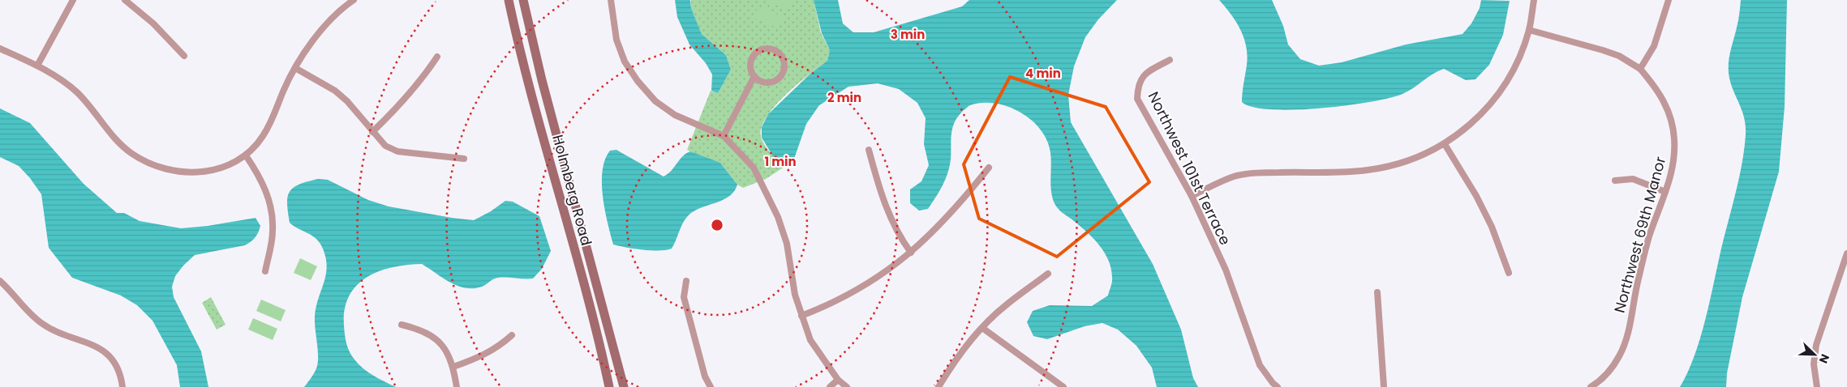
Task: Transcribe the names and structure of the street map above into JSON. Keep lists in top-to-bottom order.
{
  "streets": {
    "street": ["Northwest 101st Terrace", "Holmberg Road", "Northwest 69th Manor"]
  },
  "north": "bottom right",
  "rings": [
    "3 min",
    "4 min",
    "2 min",
    "1 min"
  ]
}
